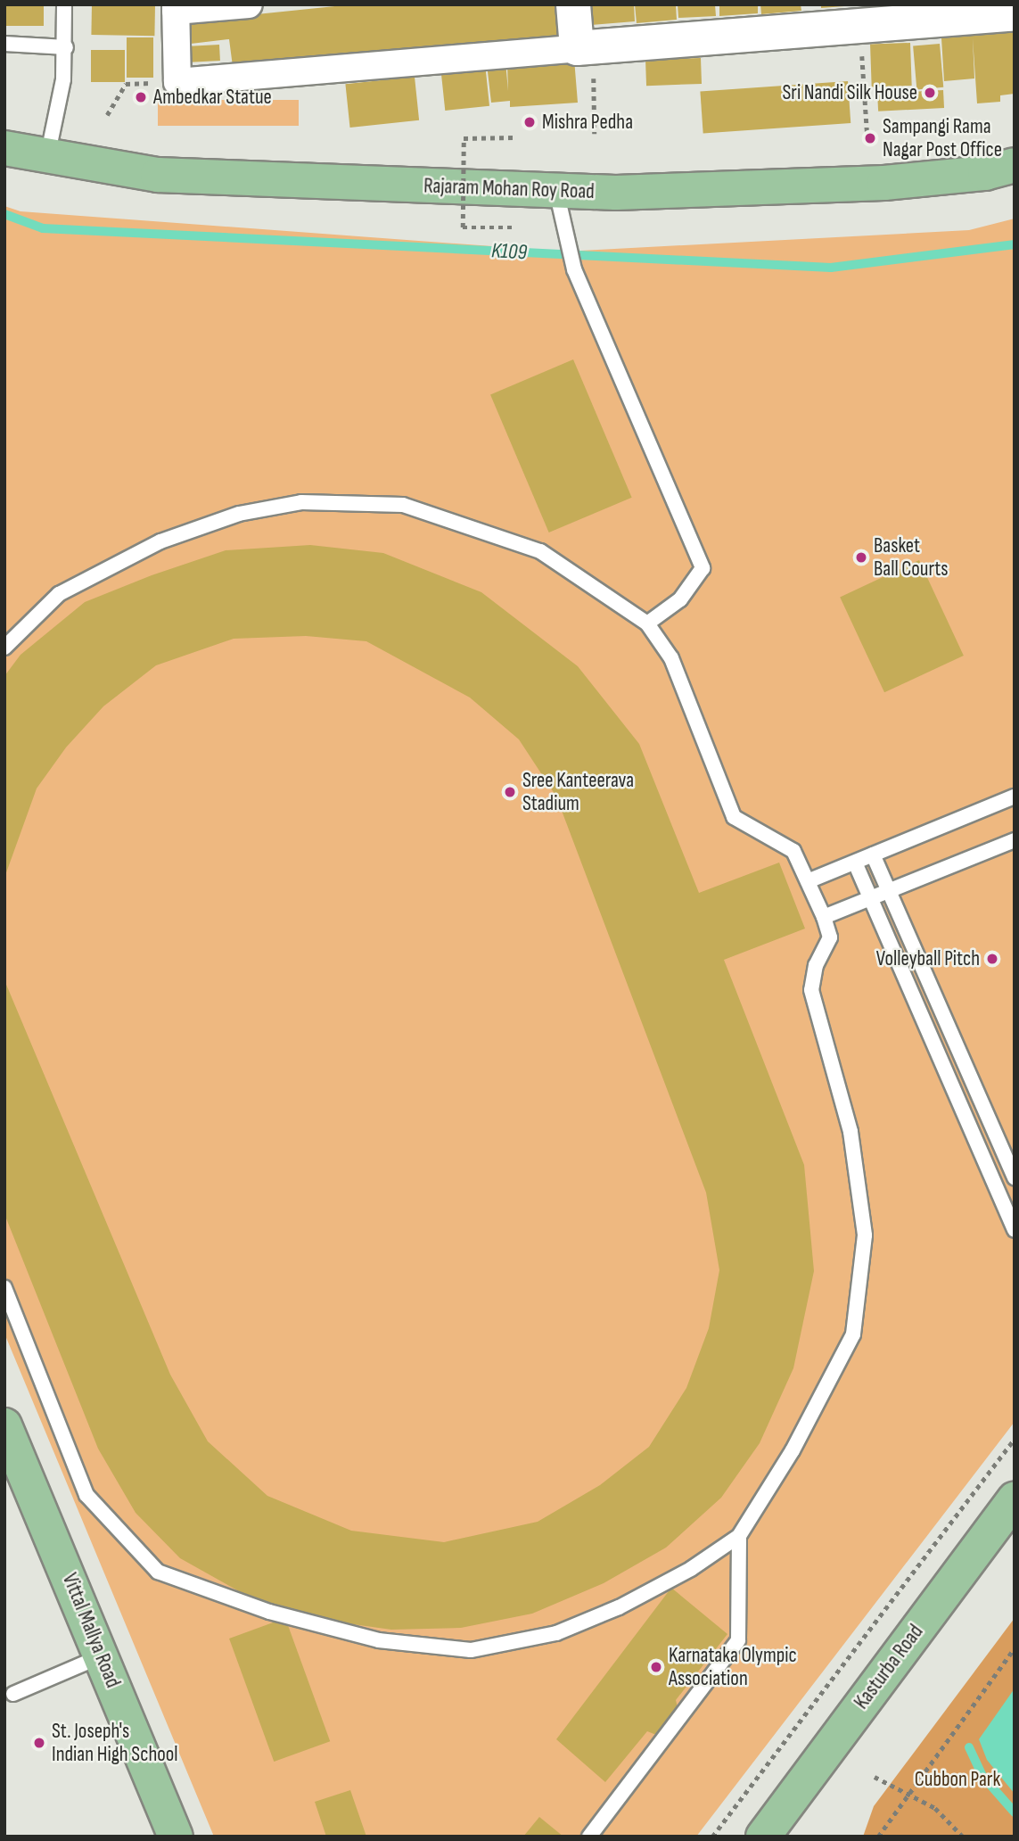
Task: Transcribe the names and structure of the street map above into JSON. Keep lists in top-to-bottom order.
{
  "streets": {
    "main road": ["Rajaram Mohan Roy Road", "Vittal Mallya Road", "Kasturba Road"]
  },
  "water": ["K109"],
  "parks": ["Cubbon Park"],
  "places": [
    "Sri Nandi Silk House",
    "Ambedkar Statue",
    "Mishra Pedha",
    "Sampangi Rama Nagar Post Office",
    "Basket Ball Courts",
    "Sree Kanteerava Stadium",
    "Volleyball Pitch",
    "Karnataka Olympic Association",
    "St. Joseph's Indian High School"
  ]
}
